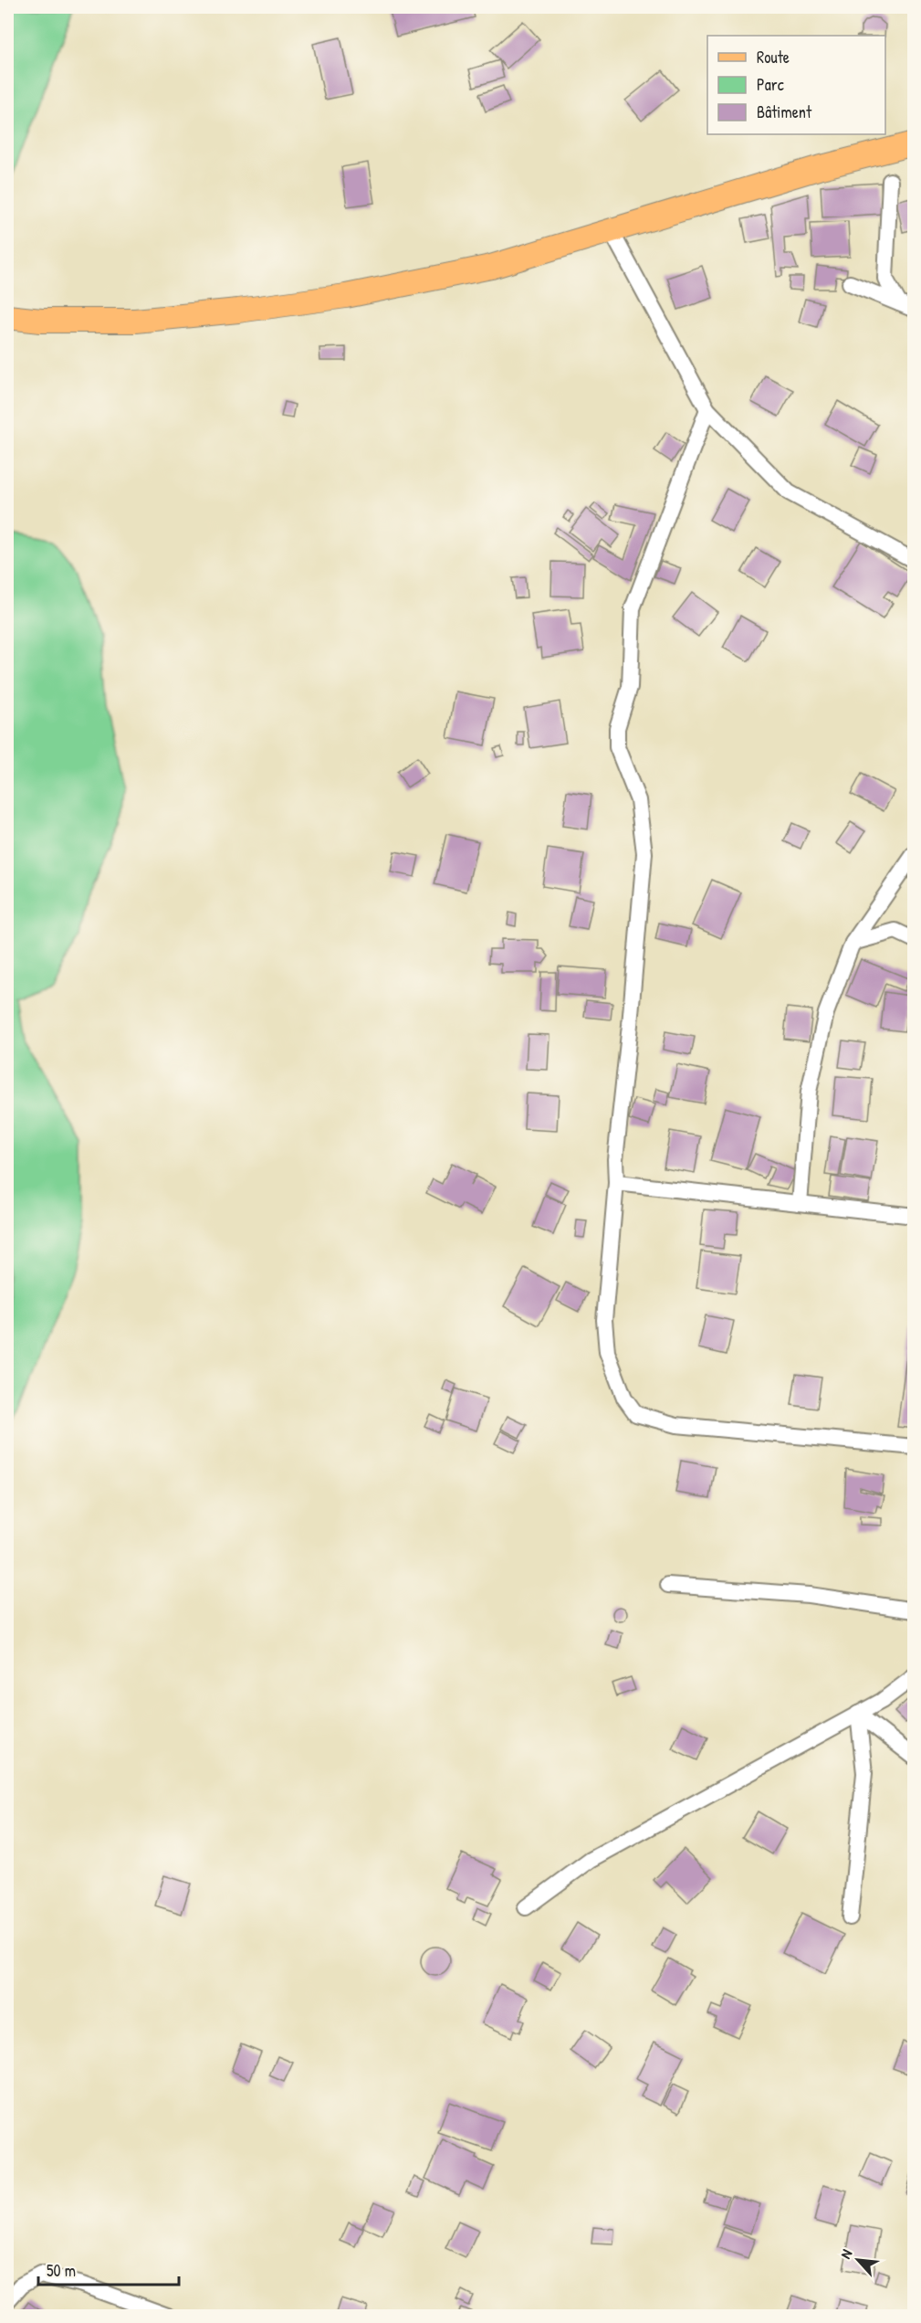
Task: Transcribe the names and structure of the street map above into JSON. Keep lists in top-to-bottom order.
{
  "legend": ["Route", "Parc", "Bâtiment"],
  "scale_bar": "50 m",
  "north": "top left"
}
